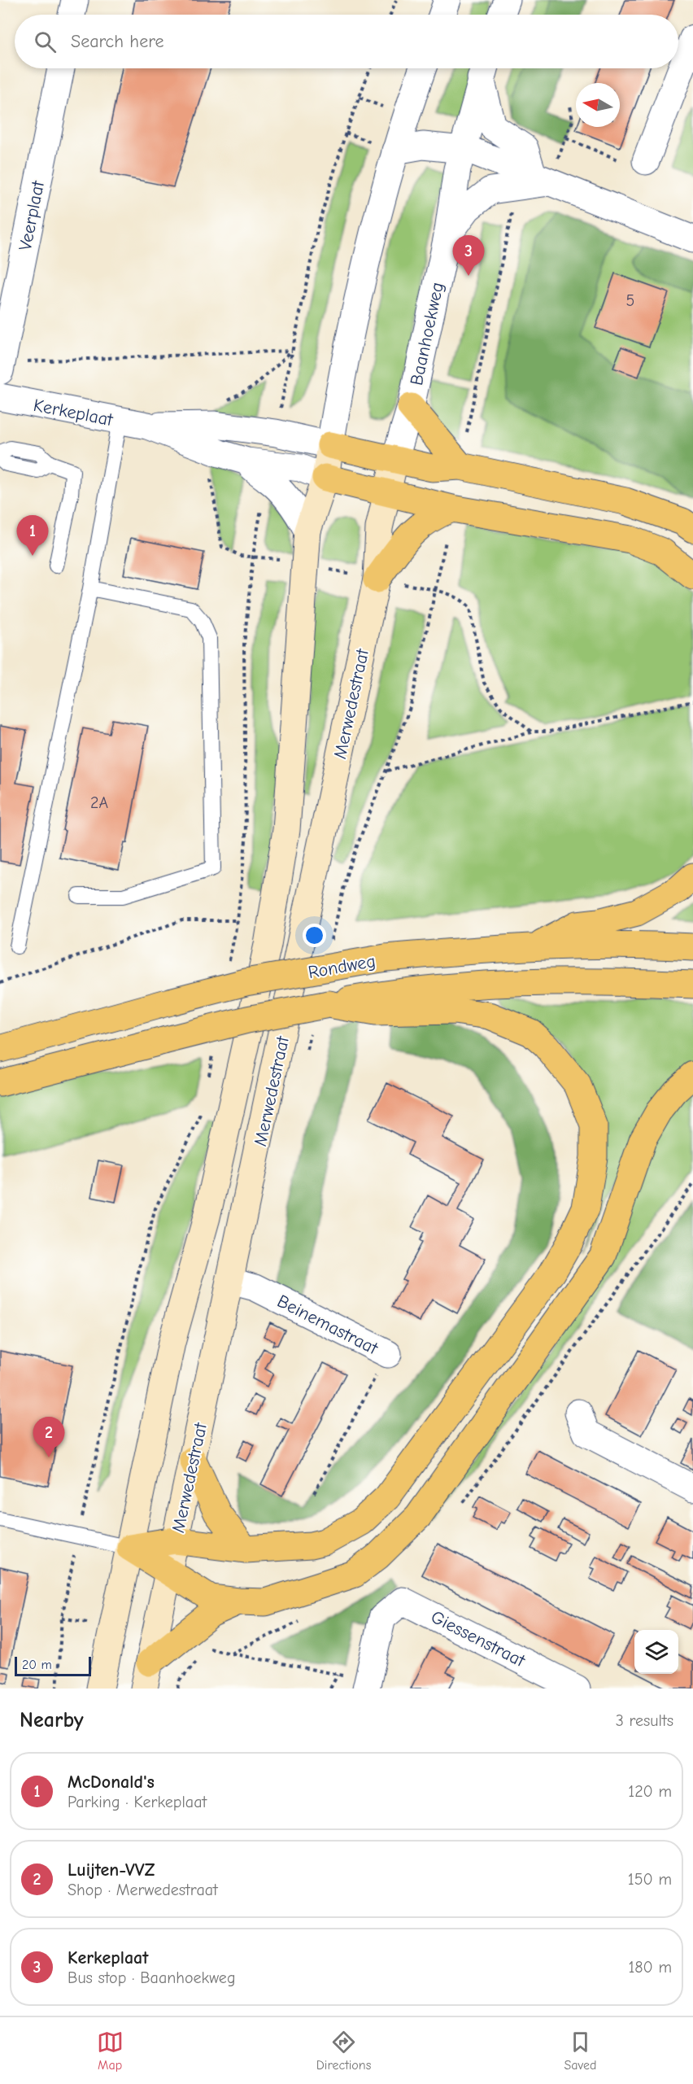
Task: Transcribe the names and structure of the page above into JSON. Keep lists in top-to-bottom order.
{
  "streets": {
    "main road": ["Baanhoekweg", "Merwedestraat", "Rondweg"],
    "street": [
      "Veerplaat",
      "Kerkeplaat",
      "Beinemastraat",
      "Giessenstraat"
    ]
  },
  "crossings": [
    ["Baanhoekweg", "Merwedestraat"],
    ["Kerkeplaat", "Merwedestraat"],
    ["Merwedestraat", "Beinemastraat"]
  ],
  "house_numbers": ["5", "2A"],
  "scale_bar": "20 m",
  "north": "left",
  "page": {
    "search": "Search here",
    "pins": ["3", "1", "2"],
    "scale": "20 m",
    "heading": ["Nearby", "3 results"],
    "list": [
      {
        "mark": "1",
        "name": "McDonald's",
        "note": "Parking · Kerkeplaat",
        "value": "120 m"
      },
      {
        "mark": "2",
        "name": "Luijten-VVZ",
        "note": "Shop · Merwedestraat",
        "value": "150 m"
      },
      {
        "mark": "3",
        "name": "Kerkeplaat",
        "note": "Bus stop · Baanhoekweg",
        "value": "180 m"
      }
    ],
    "nav": ["Map", "Directions", "Saved"]
  }
}
